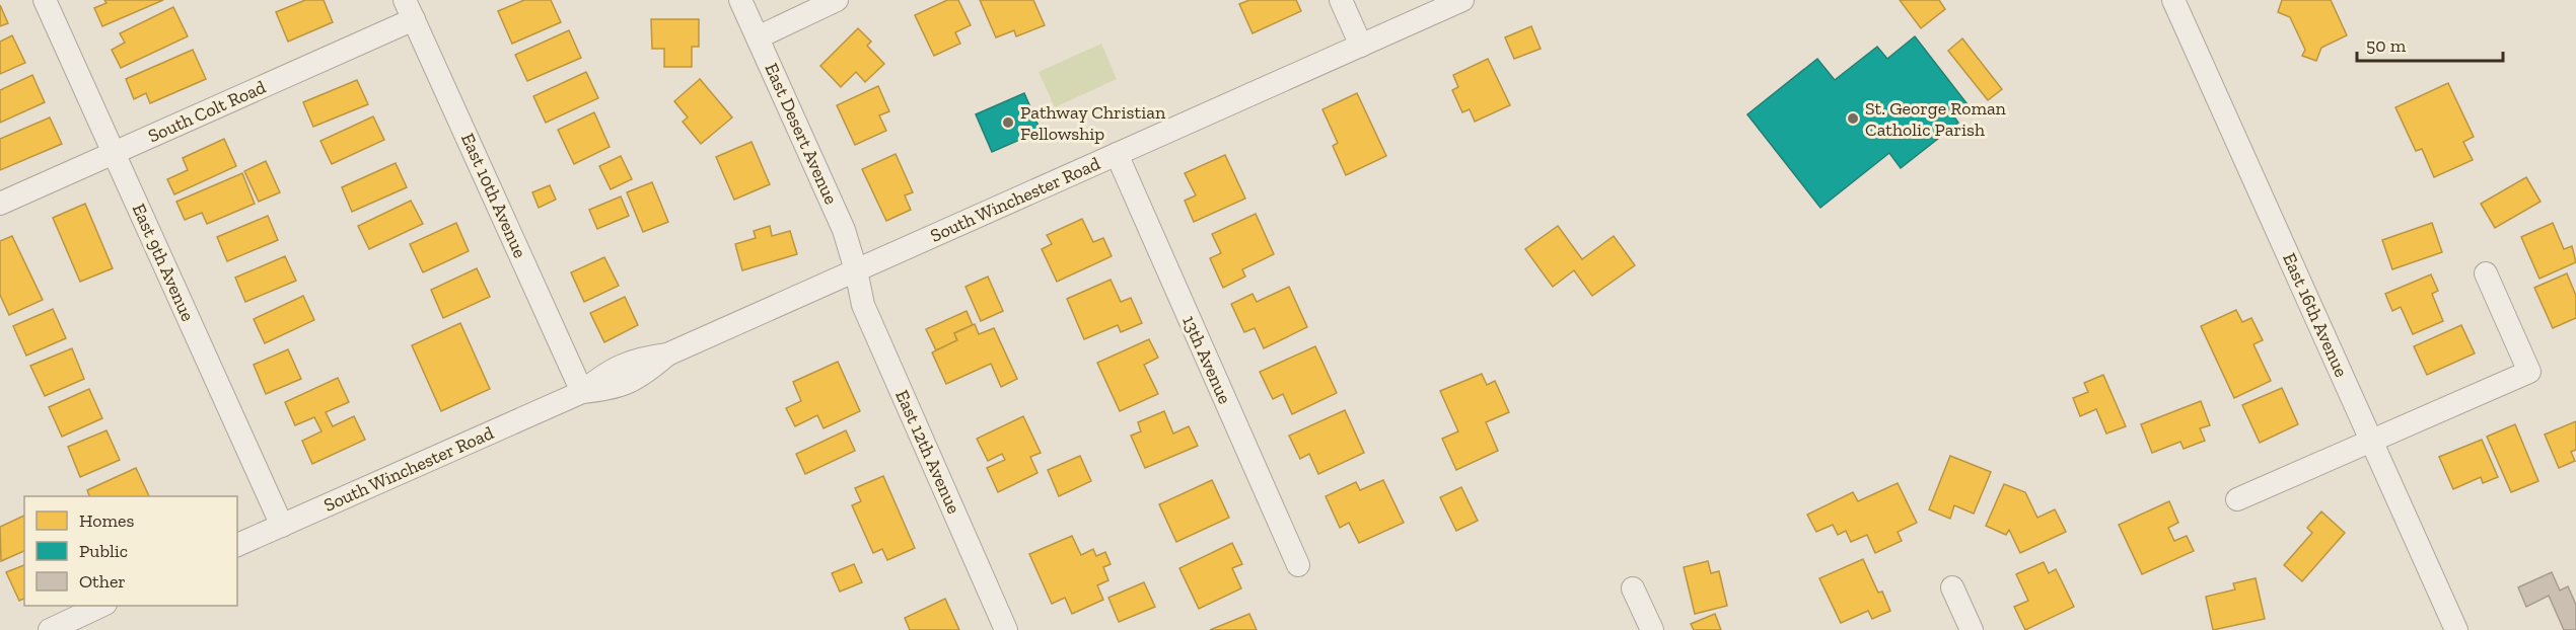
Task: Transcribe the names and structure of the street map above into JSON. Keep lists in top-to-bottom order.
{
  "streets": {
    "street": [
      "South Colt Road",
      "East Desert Avenue",
      "East 10th Avenue",
      "South Winchester Road",
      "East 9th Avenue",
      "East 16th Avenue",
      "13th Avenue",
      "East 12th Avenue"
    ]
  },
  "crossings": [
    ["South Colt Road", "East 10th Avenue"],
    ["South Colt Road", "East 9th Avenue"],
    ["East Desert Avenue", "South Winchester Road"],
    ["East Desert Avenue", "East 12th Avenue"],
    ["East 10th Avenue", "South Winchester Road"],
    ["South Winchester Road", "East 9th Avenue"],
    ["South Winchester Road", "13th Avenue"],
    ["South Winchester Road", "East 12th Avenue"]
  ],
  "places": ["St. George Roman Catholic Parish", "Pathway Christian Fellowship"],
  "legend": ["Homes", "Public", "Other"],
  "scale_bar": "50 m"
}
